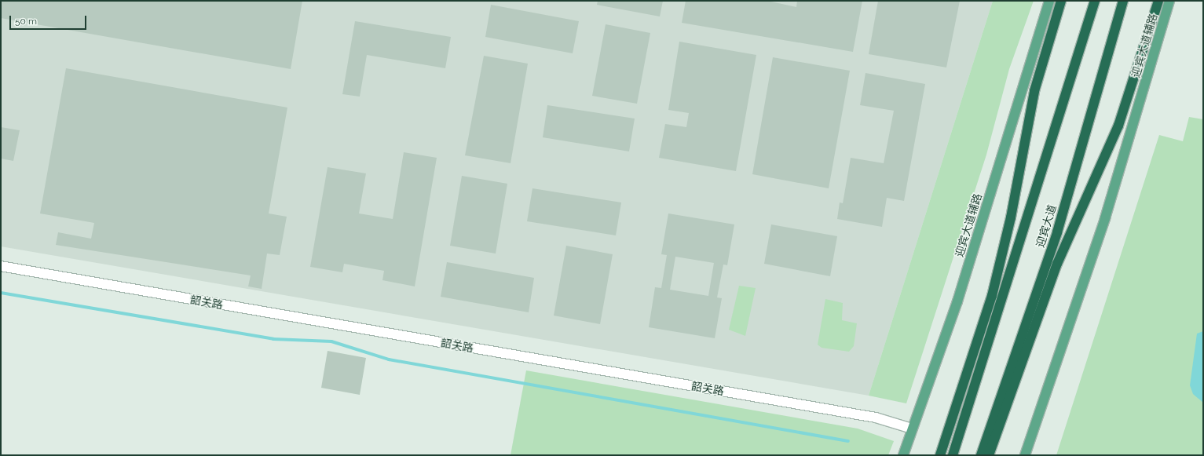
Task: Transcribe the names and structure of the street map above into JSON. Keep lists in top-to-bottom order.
{
  "streets": {
    "highway": ["迎宾大道"],
    "main road": ["迎宾大道辅路"],
    "street": ["韶关路"]
  },
  "crossings": [
    ["迎宾大道辅路", "韶关路"]
  ],
  "scale_bar": "50 m"
}
